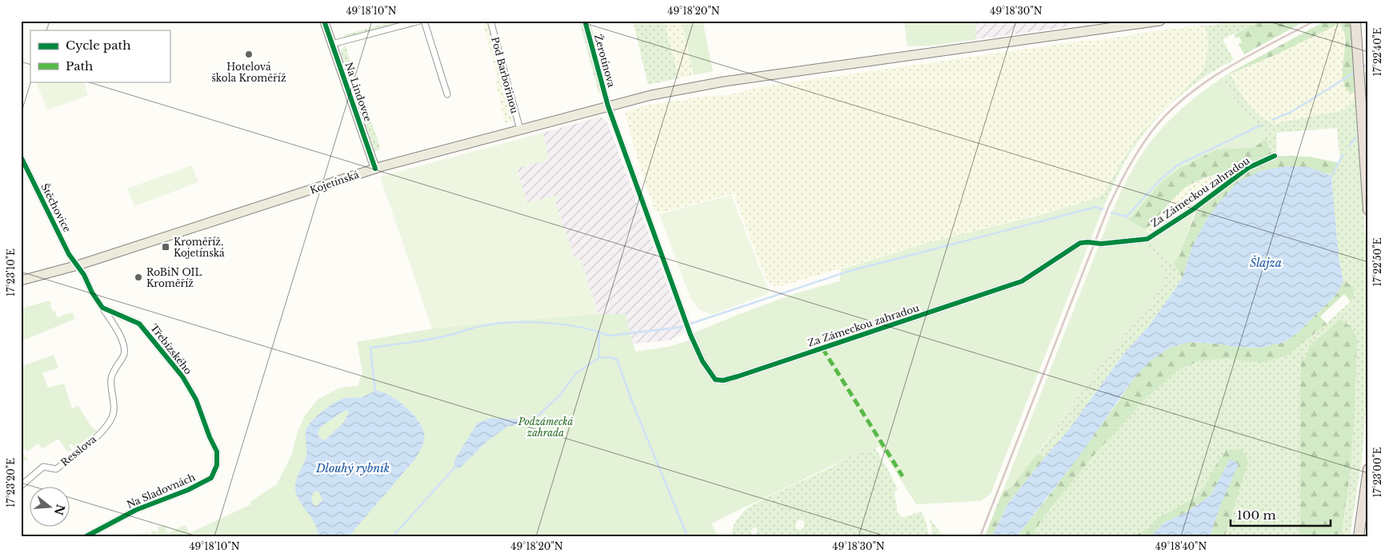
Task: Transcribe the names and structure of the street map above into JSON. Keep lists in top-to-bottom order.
{
  "streets": {
    "main road": ["Na Lindovce", "Kojetínská"],
    "street": [
      "Žerotínova",
      "Pod Barbořinou",
      "Za Zámeckou zahradou",
      "Štěchovice",
      "Třebízského",
      "Resslova",
      "Na Sladovnách"
    ]
  },
  "crossings": [
    ["Žerotínova", "Kojetínská"],
    ["Žerotínova", "Za Zámeckou zahradou"],
    ["Pod Barbořinou", "Kojetínská"],
    ["Na Lindovce", "Kojetínská"],
    ["Kojetínská", "Za Zámeckou zahradou"],
    ["Kojetínská", "Štěchovice"],
    ["Třebízského", "Resslova"],
    ["Třebízského", "Na Sladovnách"]
  ],
  "water": ["Šlajza", "Dlouhý rybník"],
  "parks": ["Podzámecká zahrada"],
  "places": {
    "other": ["Hotelová škola Kroměříž", "RoBiN OIL Kroměříž"],
    "transit": ["Kroměříž, Kojetínská"]
  },
  "legend": ["Cycle path", "Path"],
  "scale_bar": "100 m",
  "north": "right",
  "coordinates": [
    "49°18'10\"N",
    "49°18'20\"N",
    "49°18'30\"N",
    "17°22'40\"E",
    "17°22'50\"E",
    "17°23'10\"E",
    "17°23'00\"E",
    "17°23'20\"E",
    "49°18'40\"N"
  ]
}
